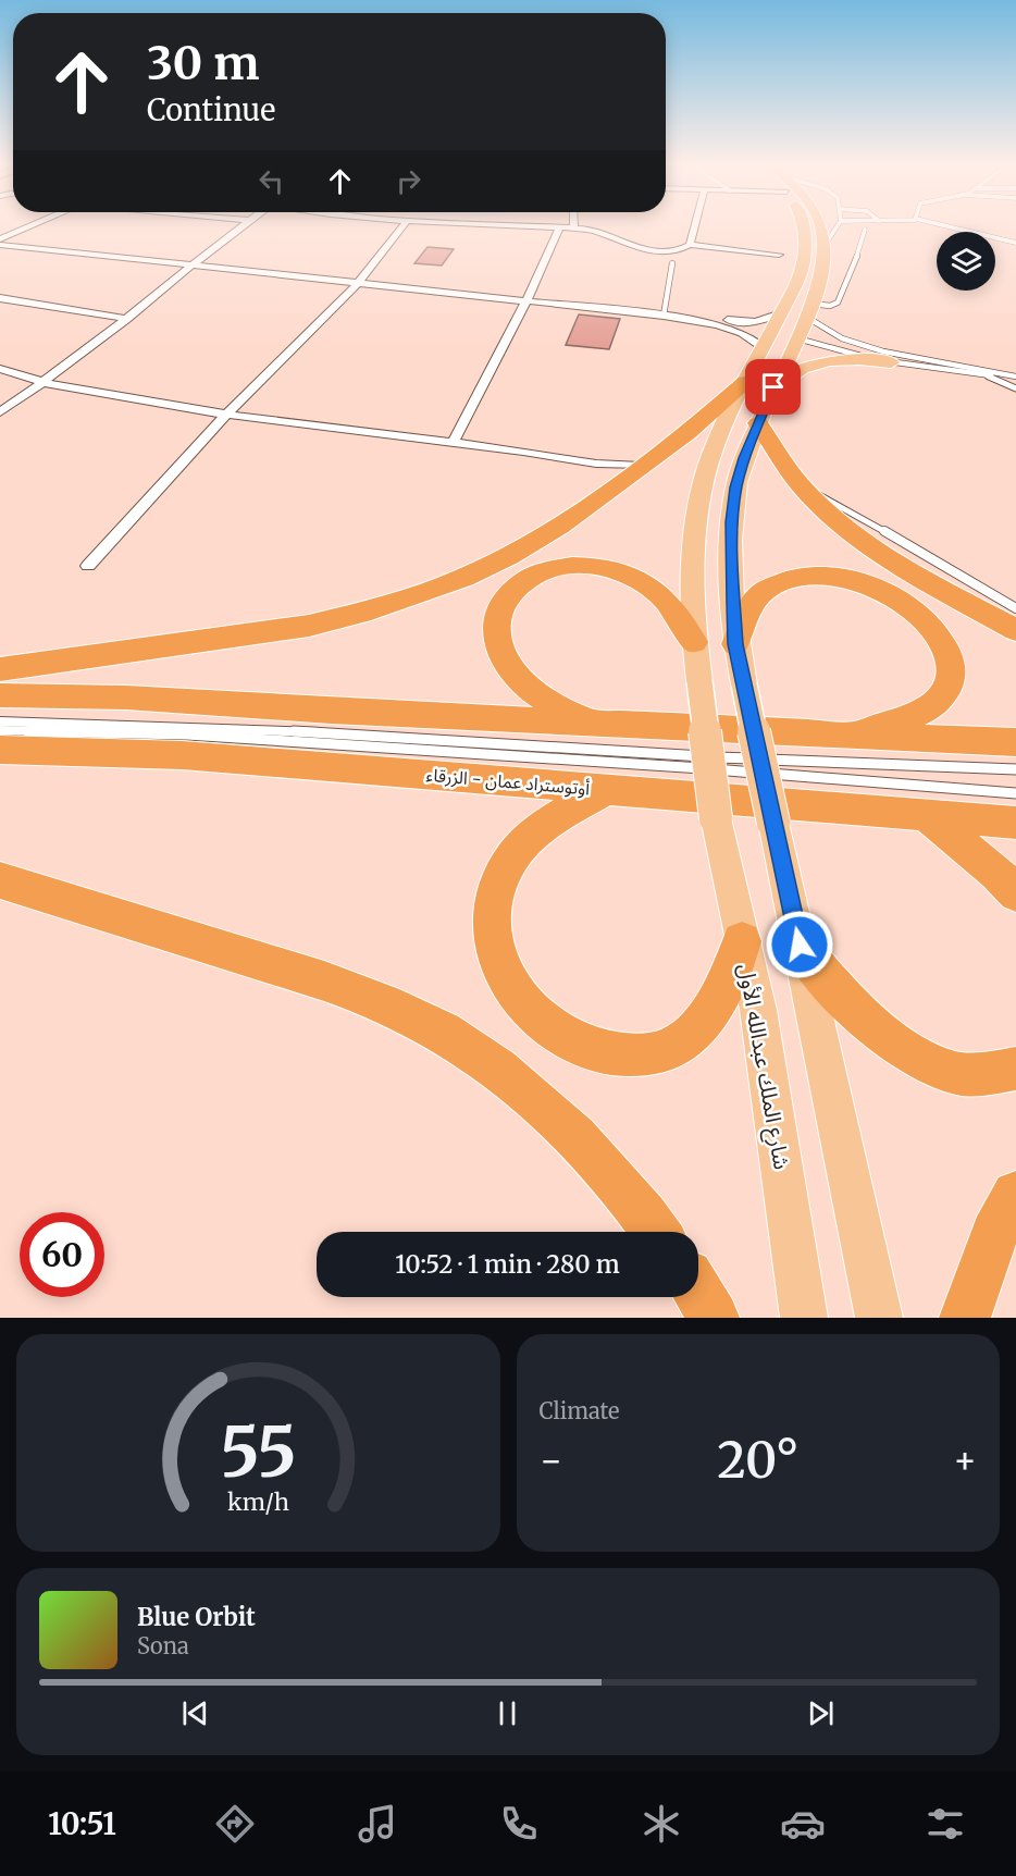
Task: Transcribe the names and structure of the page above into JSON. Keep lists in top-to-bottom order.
{
  "streets": {
    "highway": ["أوتوستراد عمان - الزرقاء"],
    "main road": ["شارع الملك عبدالله الأول"]
  },
  "page": {
    "turn": ["30 m", "Continue"],
    "limit": "60",
    "trip": "10:52 · 1 min · 280 m",
    "tile": "Climate",
    "heat": ["−", "20°", "+"],
    "song": ["Blue Orbit", "Sona"],
    "tabs": "10:51",
    "gauge": ["55", "km/h"]
  }
}
